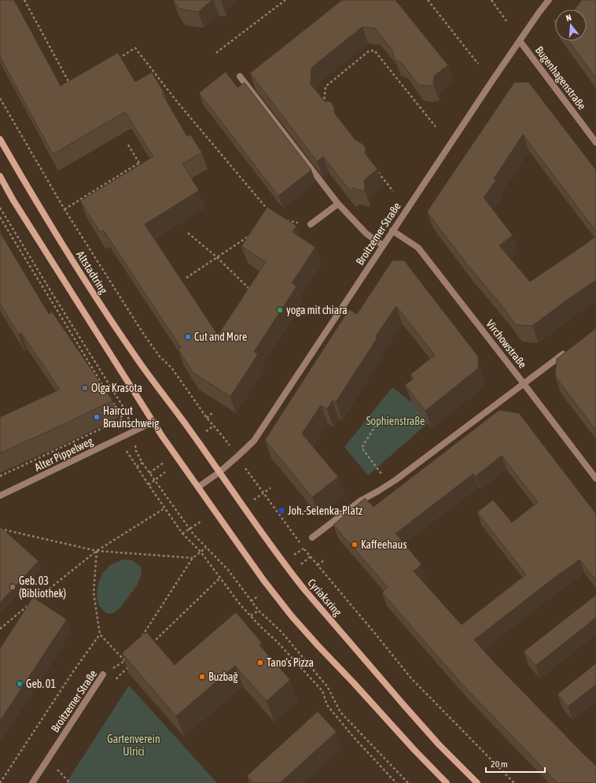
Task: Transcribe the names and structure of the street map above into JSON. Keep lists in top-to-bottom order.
{
  "streets": {
    "main road": ["Altstadtring", "Cyriaksring"],
    "street": [
      "Bugenhagenstraße",
      "Broitzemer Straße",
      "Virchowstraße",
      "Alter Pippelweg"
    ]
  },
  "crossings": [
    ["Bugenhagenstraße", "Broitzemer Straße"],
    ["Broitzemer Straße", "Virchowstraße"],
    ["Broitzemer Straße", "Cyriaksring"],
    ["Altstadtring", "Cyriaksring"]
  ],
  "parks": ["Sophienstraße", "Gartenverein Ulrici"],
  "places": {
    "other": [
      "yoga mit chiara",
      "Cut and More",
      "Olga Krasota",
      "Haircut Braunschweig",
      "Kaffeehaus",
      "Geb. 03 (Bibliothek)",
      "Tano's Pizza",
      "Buzbağ",
      "Geb. 01"
    ],
    "transit": ["Joh.-Selenka-Platz"]
  },
  "scale_bar": "20 m",
  "north": "top"
}
